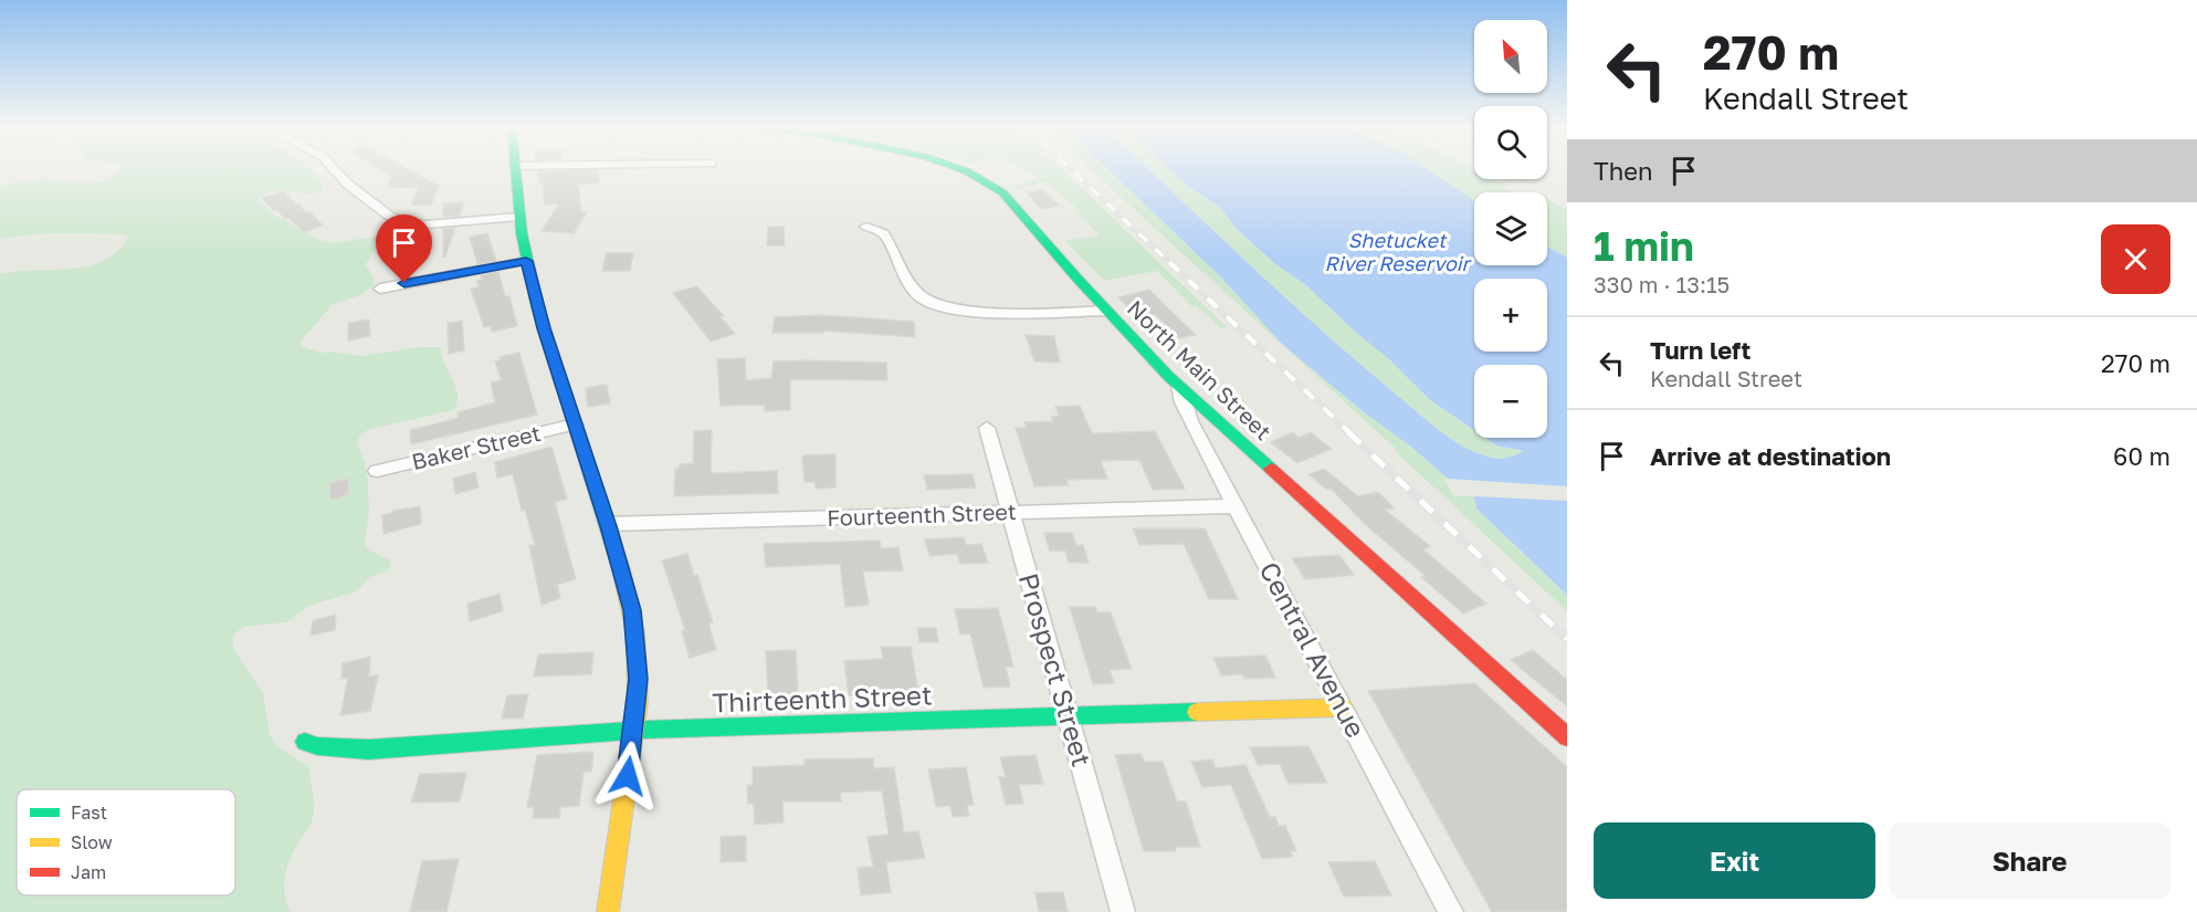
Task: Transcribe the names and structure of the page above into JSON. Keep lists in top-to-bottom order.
{
  "streets": {
    "street": [
      "North Main Street",
      "Baker Street",
      "Fourteenth Street",
      "Central Avenue",
      "Prospect Street",
      "Thirteenth Street"
    ]
  },
  "crossings": [
    ["North Main Street", "Central Avenue"],
    ["Fourteenth Street", "Central Avenue"],
    ["Fourteenth Street", "Prospect Street"],
    ["Central Avenue", "Thirteenth Street"],
    ["Prospect Street", "Thirteenth Street"]
  ],
  "water": ["Shetucket River Reservoir"],
  "legend": ["Fast", "Slow", "Jam"],
  "north": "top left",
  "page": {
    "turn": ["270 m", "Kendall Street"],
    "map_buttons": ["+", "−"],
    "then": "Then",
    "heading": ["1 min", "330 m · 13:15"],
    "list": [
      {
        "name": "Turn left",
        "note": "Kendall Street",
        "value": "270 m"
      },
      {
        "name": "Arrive at destination",
        "value": "60 m"
      }
    ],
    "buttons": ["Exit", "Share"]
  }
}
